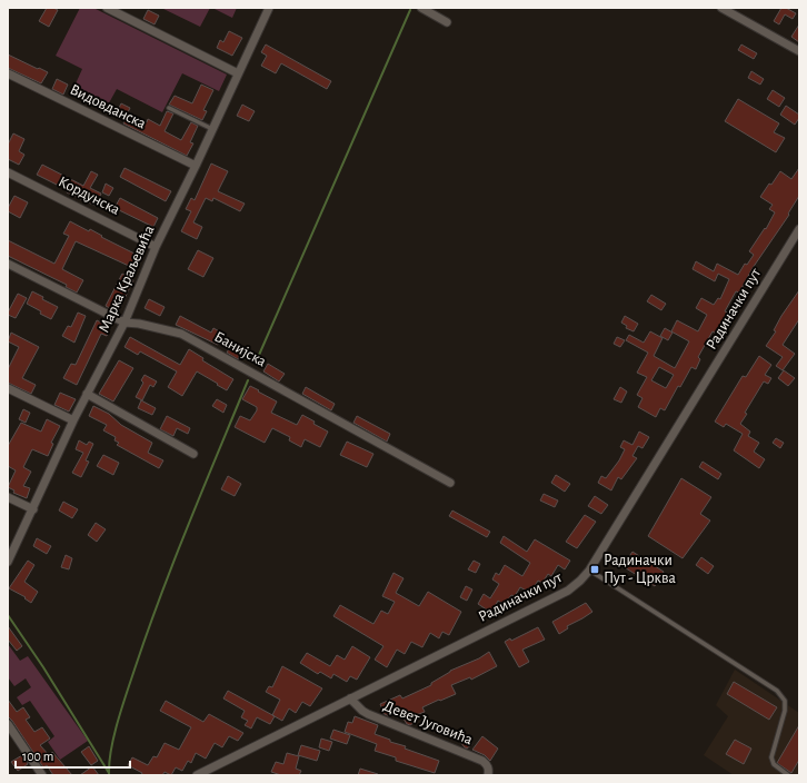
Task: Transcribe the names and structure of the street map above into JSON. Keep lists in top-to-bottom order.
{
  "streets": {
    "street": [
      "Видовданска",
      "Кордунска",
      "Марка Краљевића",
      "Радиначки пут",
      "Банијска",
      "Девет Југовића"
    ]
  },
  "crossings": [
    ["Видовданска", "Марка Краљевића"],
    ["Кордунска", "Марка Краљевића"],
    ["Марка Краљевића", "Банијска"],
    ["Радиначки пут", "Девет Југовића"]
  ],
  "places": {
    "transit": ["Радиначки Пут - Црква"]
  },
  "scale_bar": "100 m"
}
